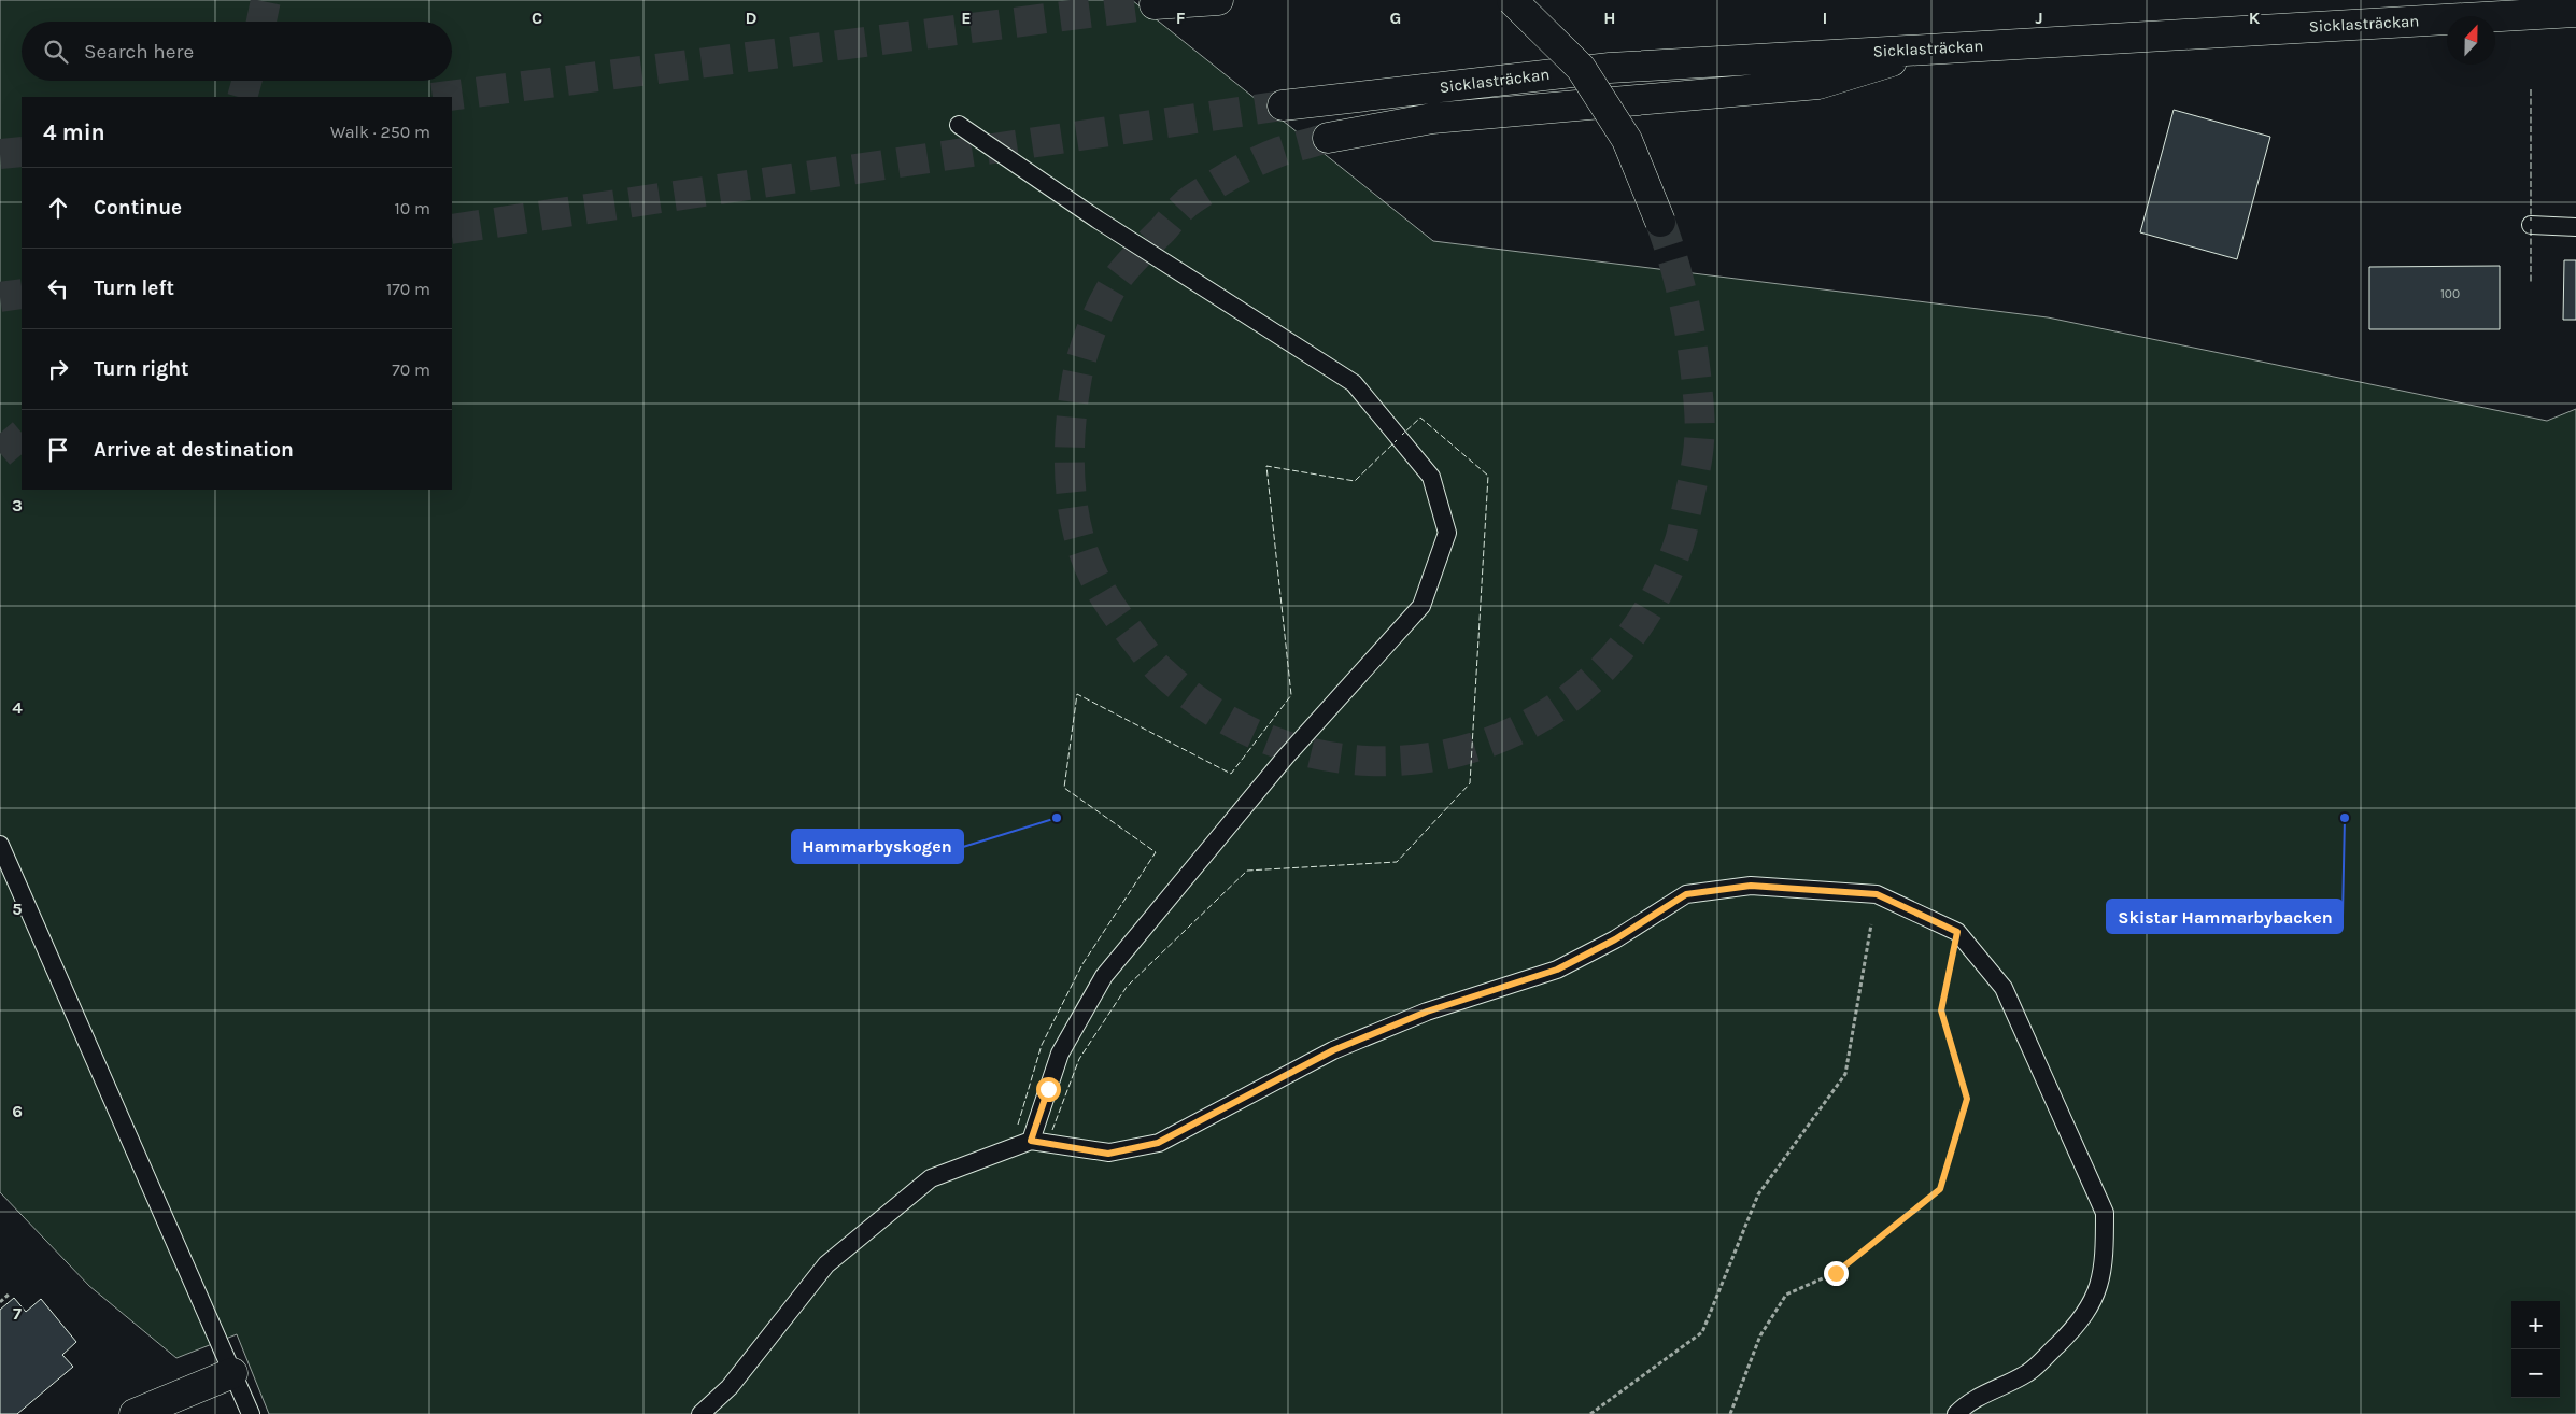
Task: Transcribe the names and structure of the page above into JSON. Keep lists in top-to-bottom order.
{
  "streets": {
    "main road": ["Sicklasträckan"]
  },
  "places": ["Hammarbyskogen", "Skistar Hammarbybacken"],
  "house_numbers": ["100"],
  "north": "top",
  "page": {
    "search": "Search here",
    "heading": ["4 min", "Walk · 250 m"],
    "list": [
      ["Continue", "10 m"],
      ["Turn left", "170 m"],
      ["Turn right", "70 m"],
      "Arrive at destination"
    ],
    "map_buttons": ["+", "−"]
  },
  "grid": {
    "columns": [
      "C",
      "D",
      "E",
      "F",
      "G",
      "H",
      "I",
      "J",
      "K"
    ],
    "rows": [
      "3",
      "4",
      "5",
      "6",
      "7"
    ]
  }
}
